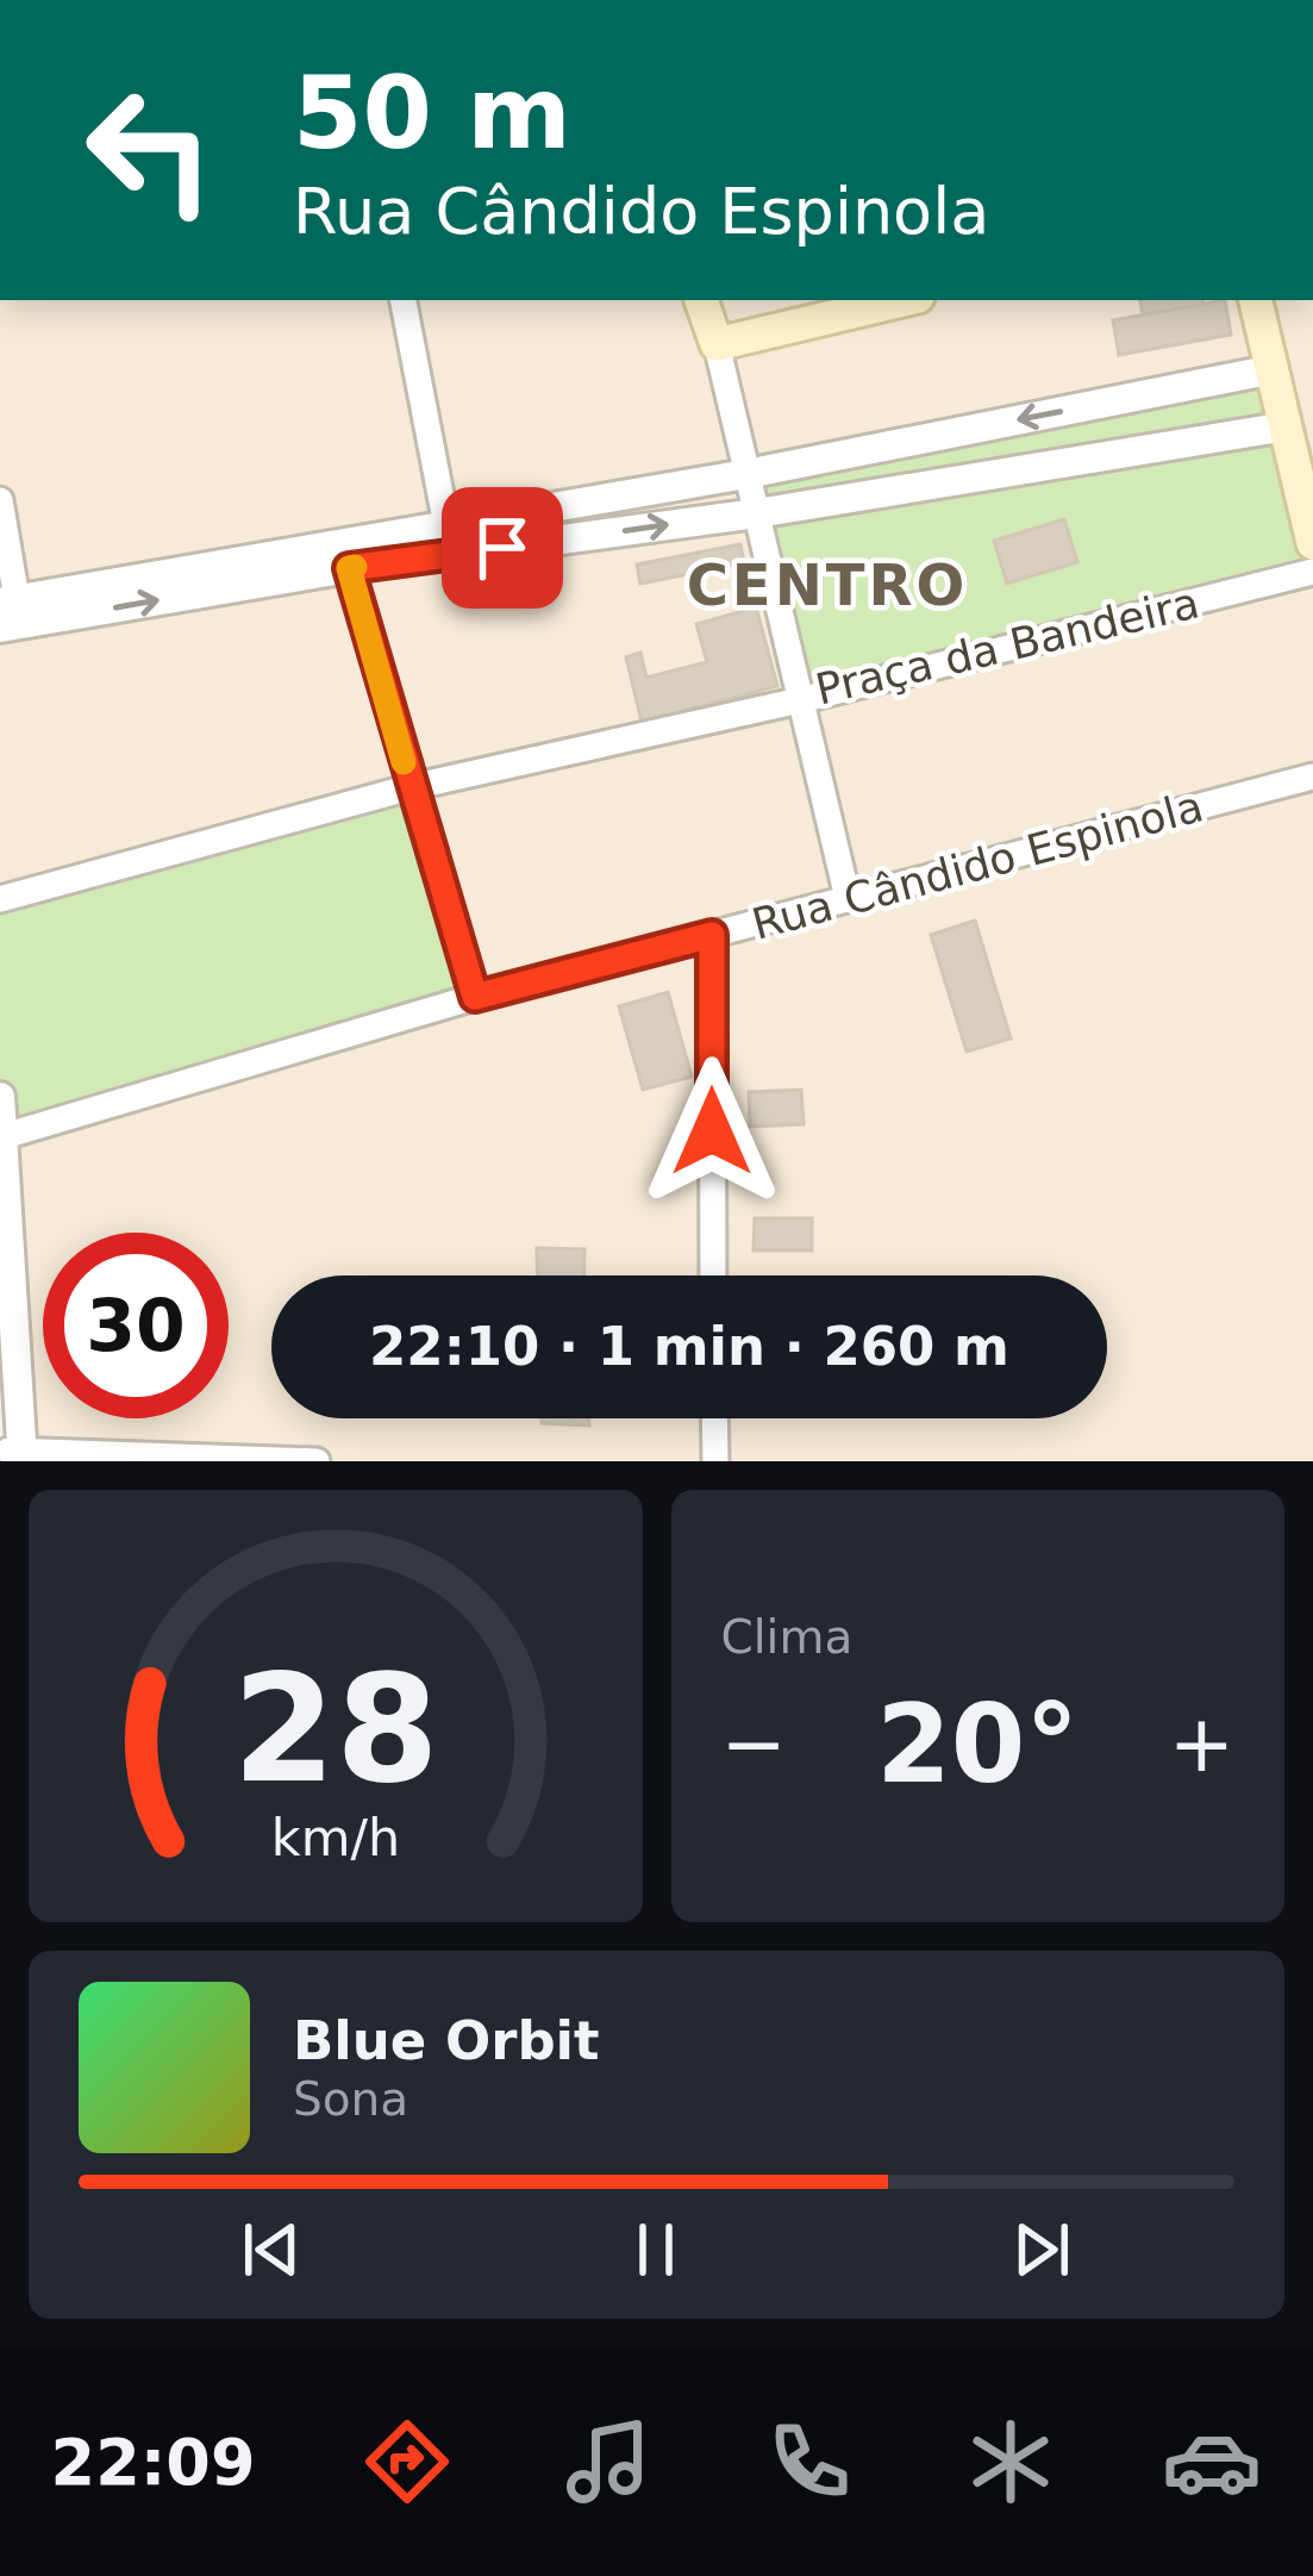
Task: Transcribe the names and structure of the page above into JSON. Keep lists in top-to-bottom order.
{
  "streets": {
    "street": ["Praça da Bandeira", "Rua Cândido Espinola"]
  },
  "districts": ["CENTRO"],
  "page": {
    "turn": ["50 m", "Rua Cândido Espinola"],
    "limit": "30",
    "trip": "22:10 · 1 min · 260 m",
    "tile": "Clima",
    "heat": ["−", "20°", "+"],
    "song": ["Blue Orbit", "Sona"],
    "tabs": "22:09",
    "gauge": ["28", "km/h"]
  }
}
